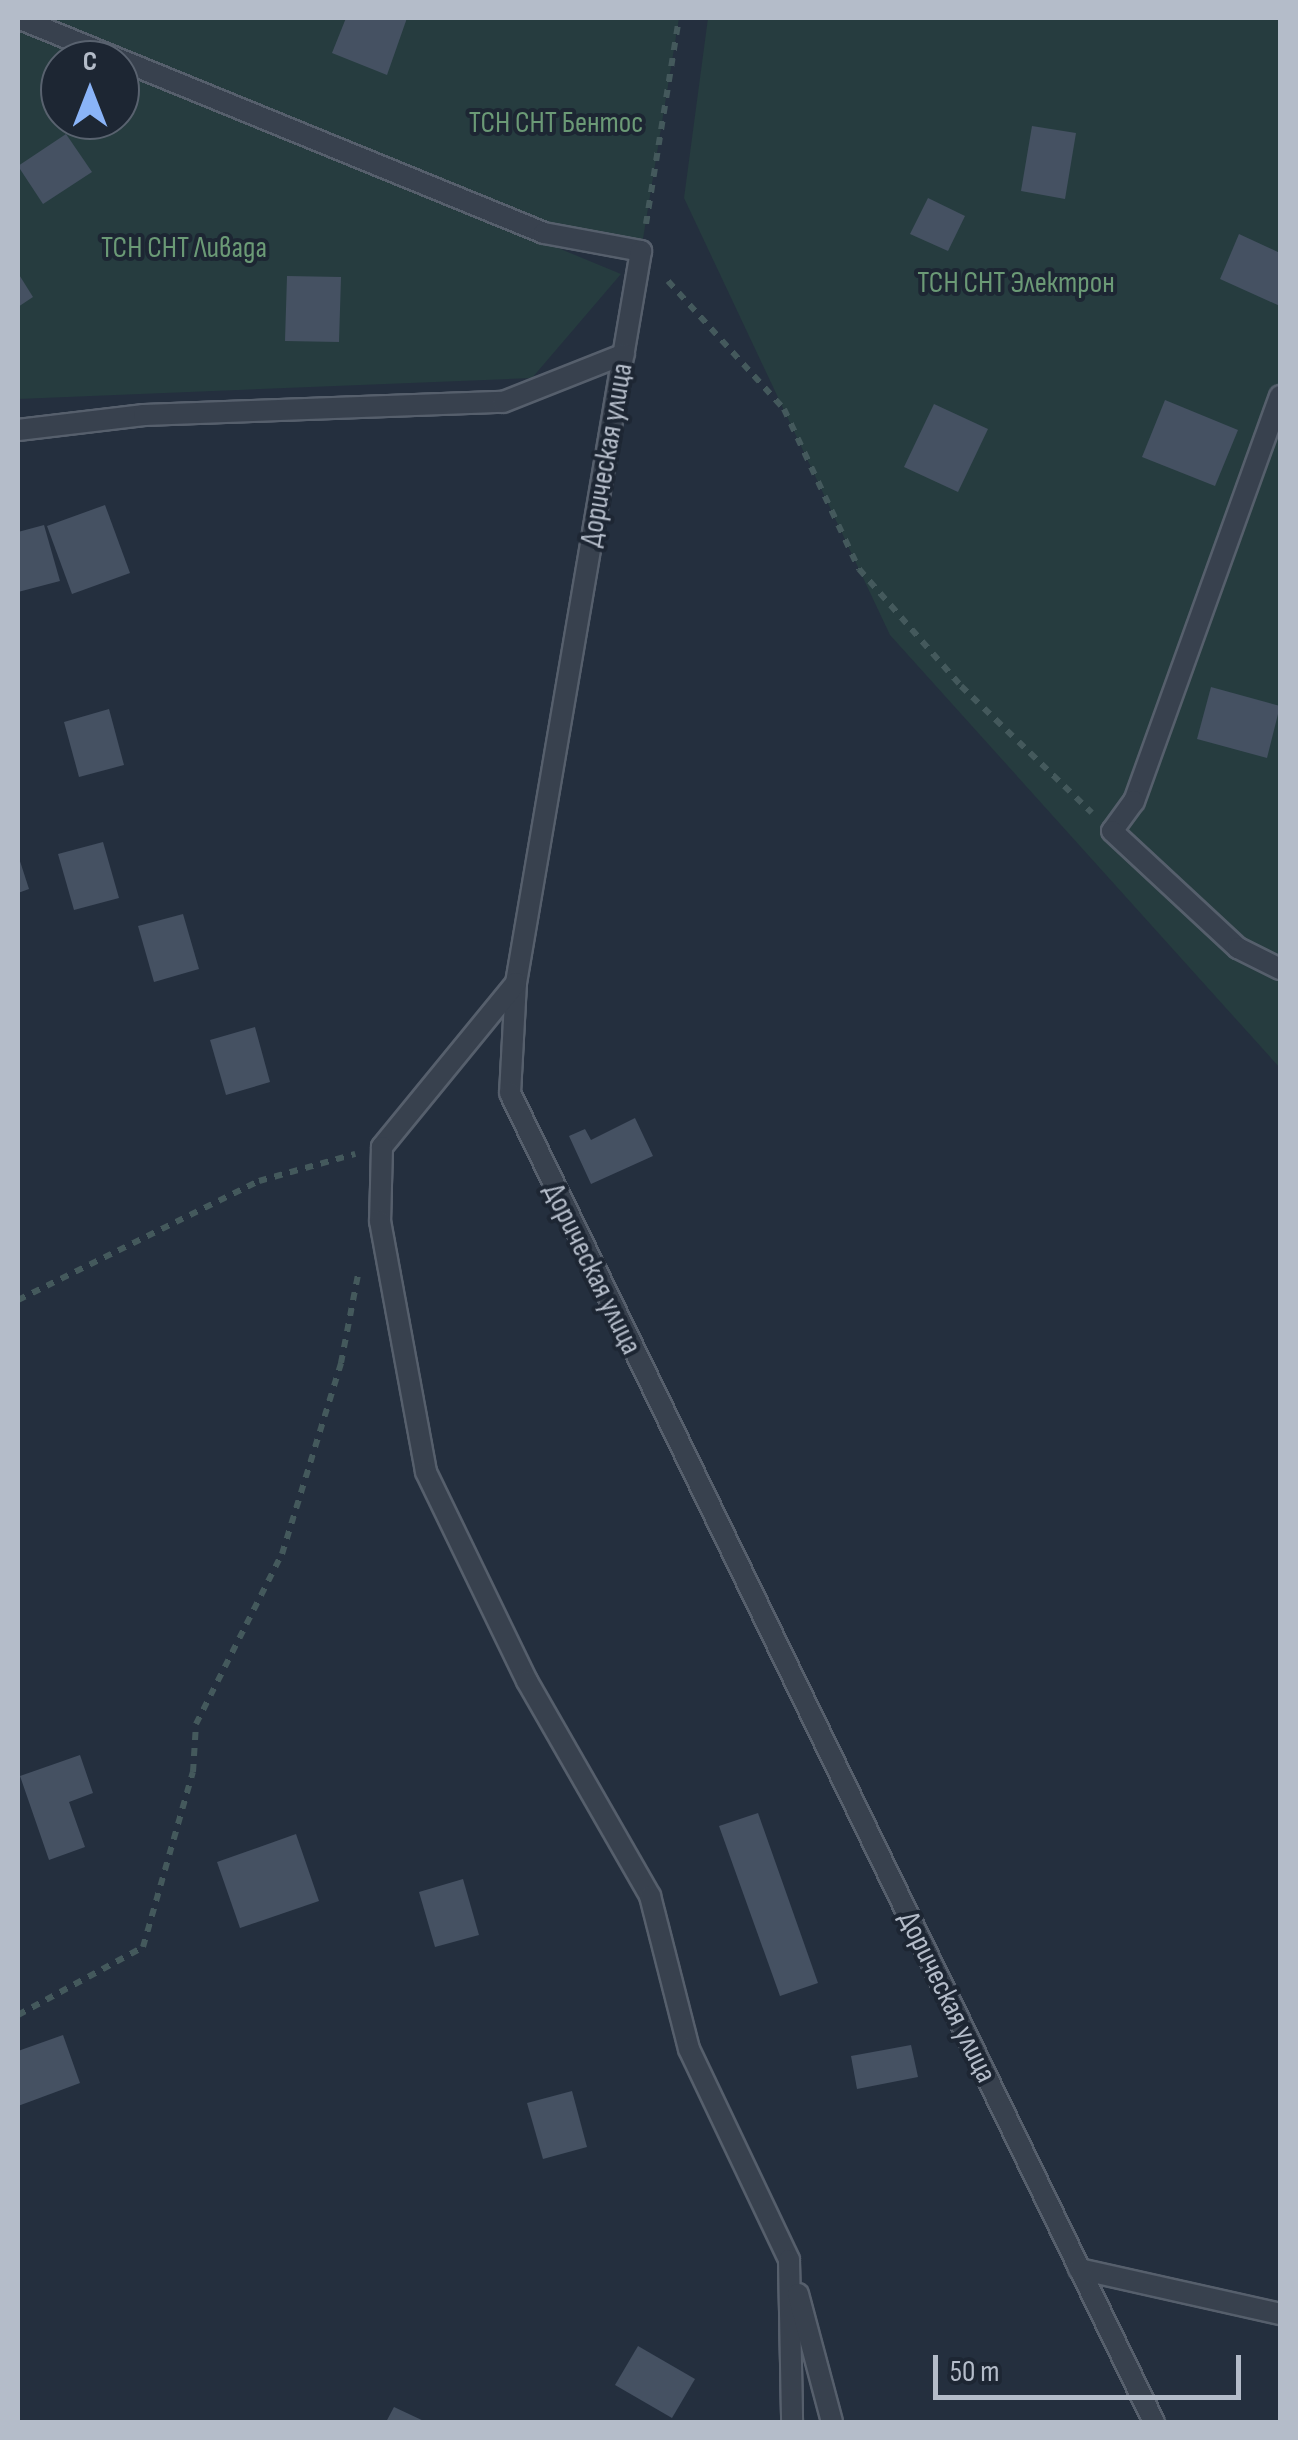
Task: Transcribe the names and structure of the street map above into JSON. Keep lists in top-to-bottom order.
{
  "streets": {
    "lane": ["Дорическая улица"]
  },
  "parks": ["ТСН СНТ Бентос", "ТСН СНТ Ливада", "ТСН СНТ Электрон"],
  "scale_bar": "50 m",
  "north": "top"
}
